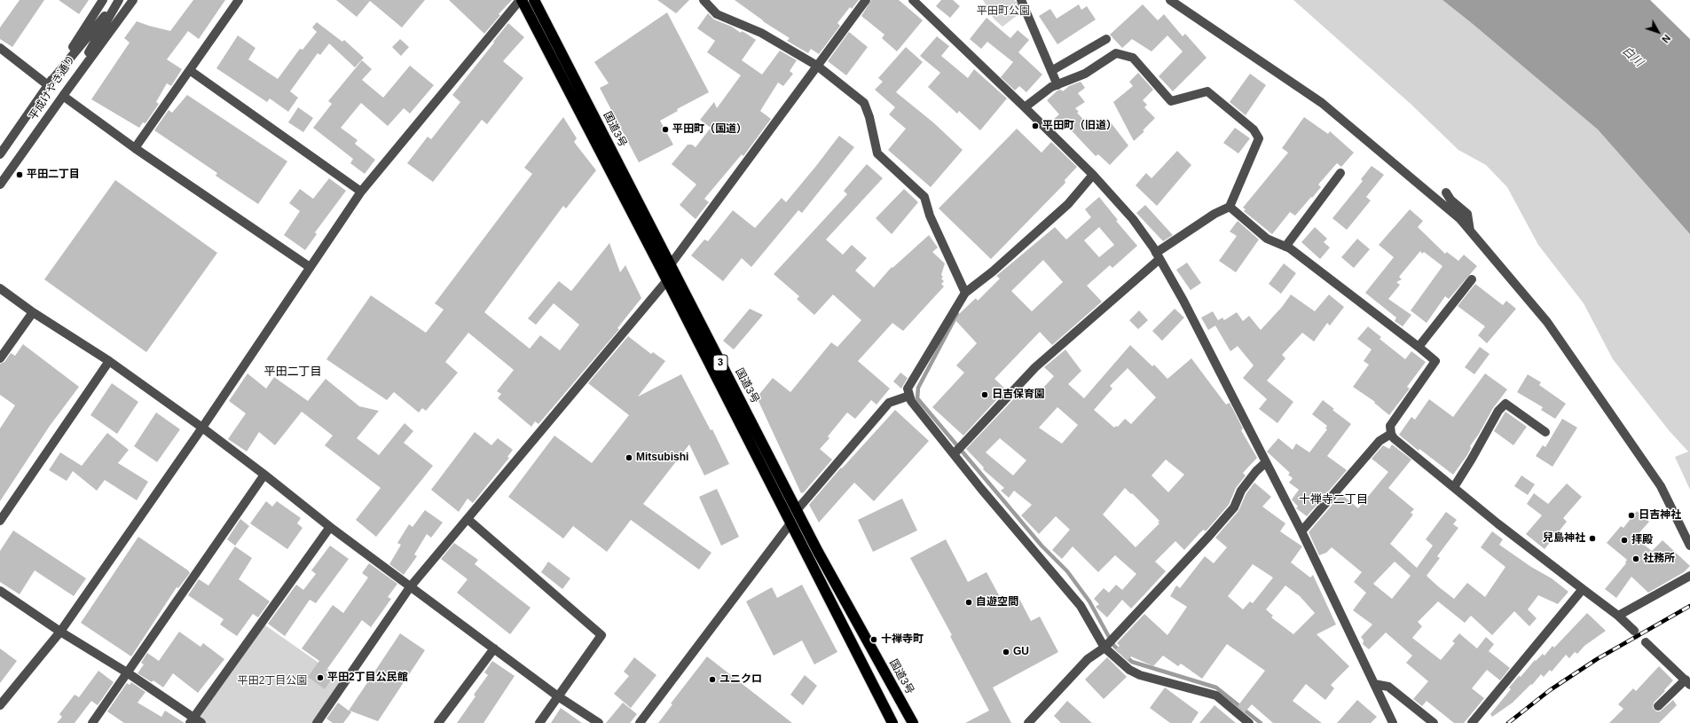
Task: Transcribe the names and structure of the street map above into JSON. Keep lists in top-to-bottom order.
{
  "streets": {
    "highway": ["国道3号", "3"],
    "street": ["平成けやき通り"]
  },
  "districts": ["平田二丁目", "十禅寺二丁目"],
  "water": ["白川"],
  "parks": ["平田町公園", "平田2丁目公園"],
  "places": [
    "平田町（旧道）",
    "平田町（国道）",
    "平田二丁目",
    "日吉保育園",
    "Mitsubishi",
    "日吉神社",
    "兒島神社",
    "拝殿",
    "社務所",
    "自遊空間",
    "十禅寺町",
    "GU",
    "平田2丁目公民館",
    "ユニクロ"
  ],
  "north": "bottom right"
}
